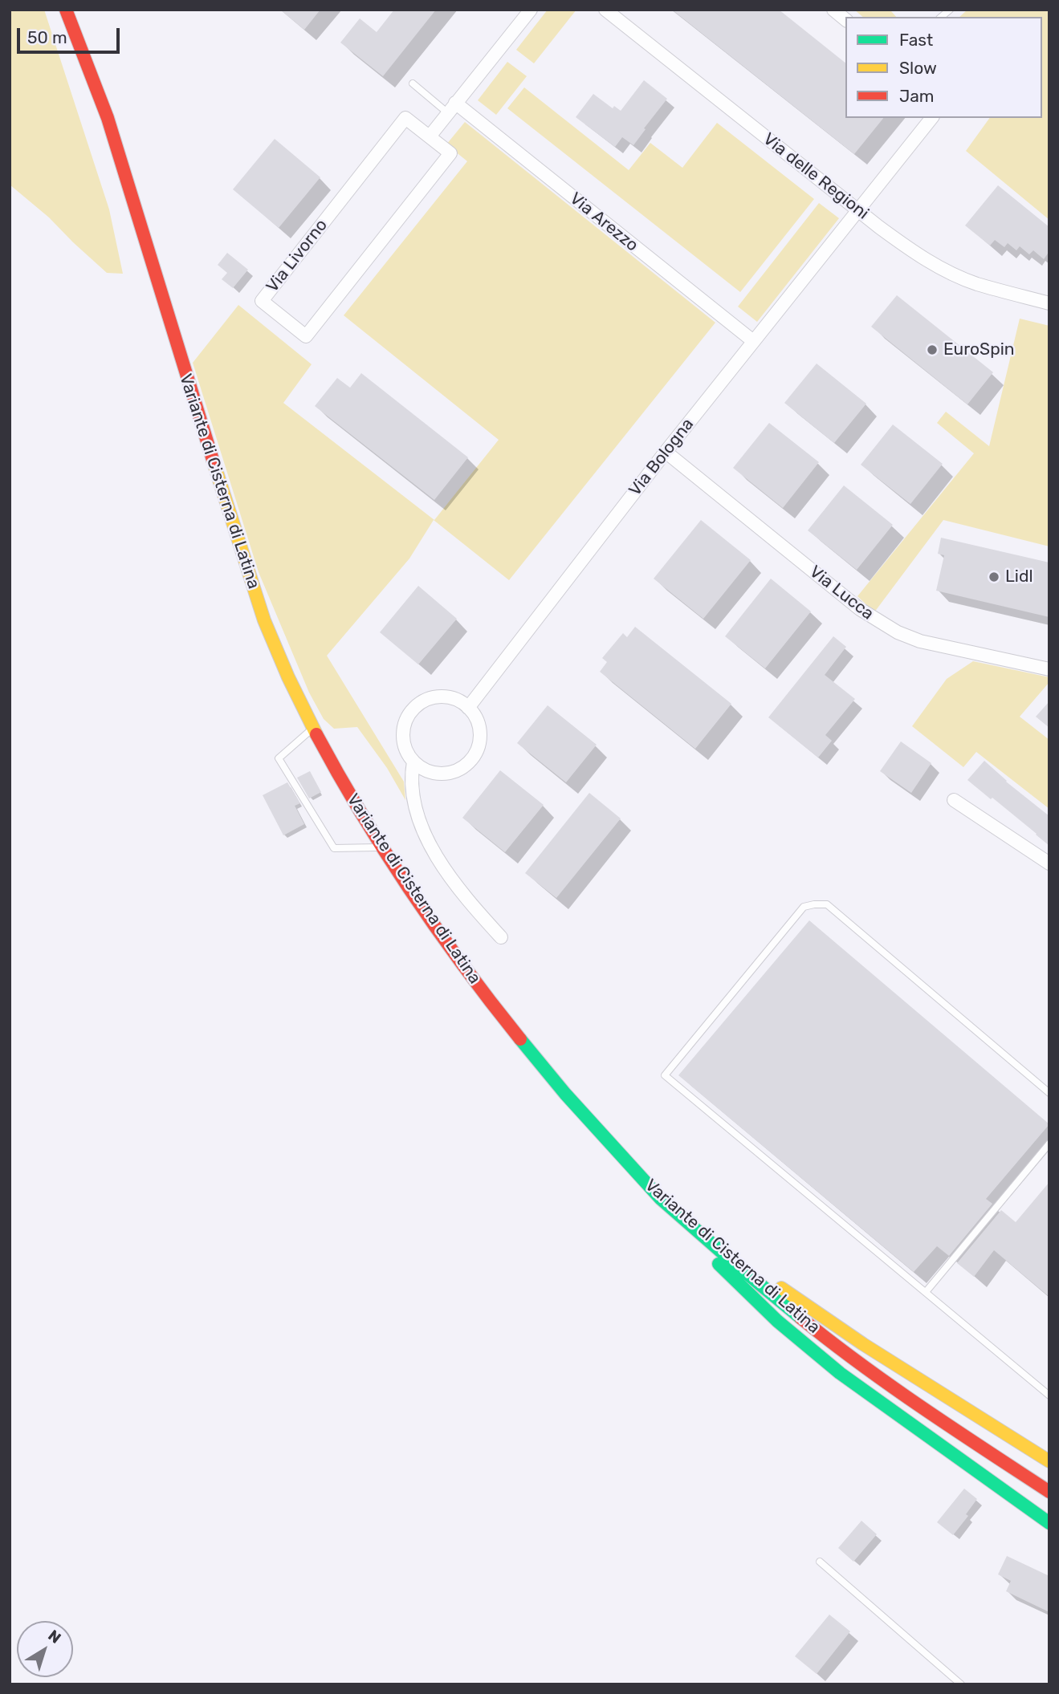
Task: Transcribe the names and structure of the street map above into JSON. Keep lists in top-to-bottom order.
{
  "streets": {
    "main road": ["Variante di Cisterna di Latina"],
    "street": [
      "Via delle Regioni",
      "Via Arezzo",
      "Via Livorno",
      "Via Bologna",
      "Via Lucca"
    ]
  },
  "crossings": [
    ["Via delle Regioni", "Via Bologna"],
    ["Via Arezzo", "Via Bologna"],
    ["Via Bologna", "Via Lucca"]
  ],
  "places": ["EuroSpin", "Lidl"],
  "legend": ["Fast", "Slow", "Jam"],
  "scale_bar": "50 m",
  "north": "top right"
}
